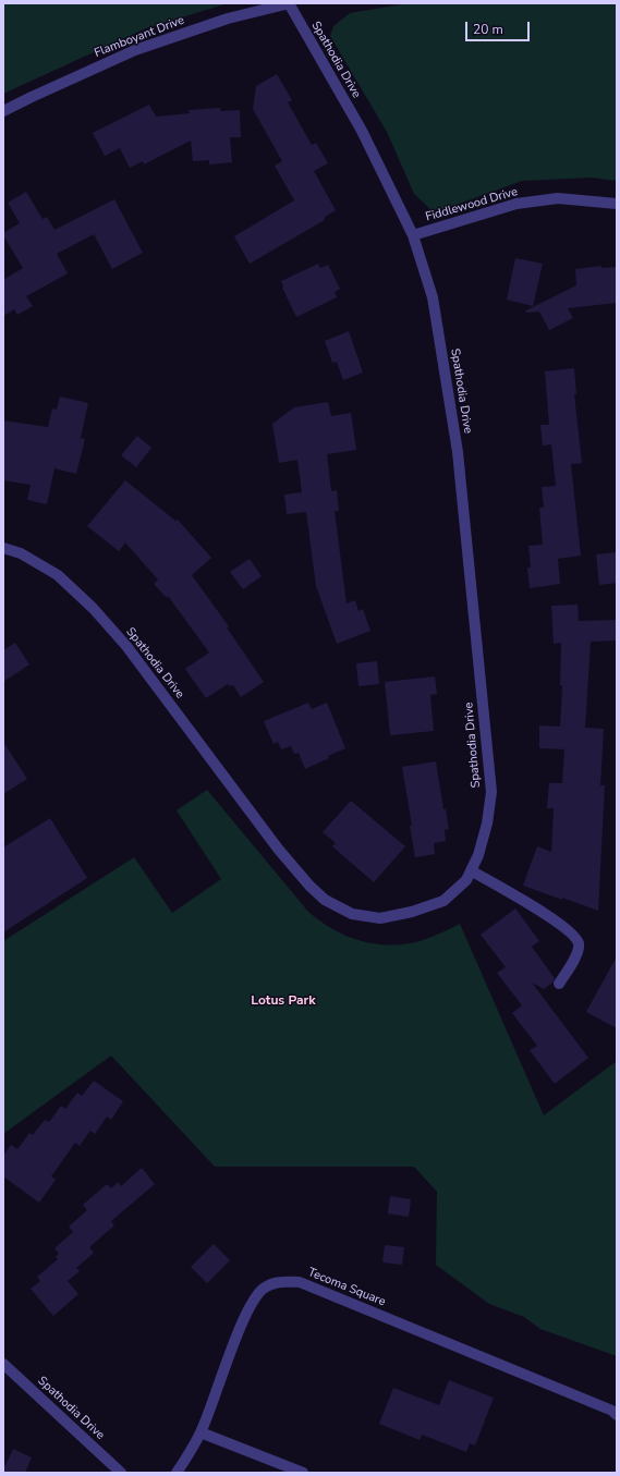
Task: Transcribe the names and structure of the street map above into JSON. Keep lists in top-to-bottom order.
{
  "streets": {
    "street": [
      "Flamboyant Drive",
      "Spathodia Drive",
      "Fiddlewood Drive",
      "Tecoma Square"
    ]
  },
  "crossings": [
    ["Flamboyant Drive", "Spathodia Drive"],
    ["Spathodia Drive", "Fiddlewood Drive"]
  ],
  "districts": ["Lotus Park"],
  "scale_bar": "20 m"
}
